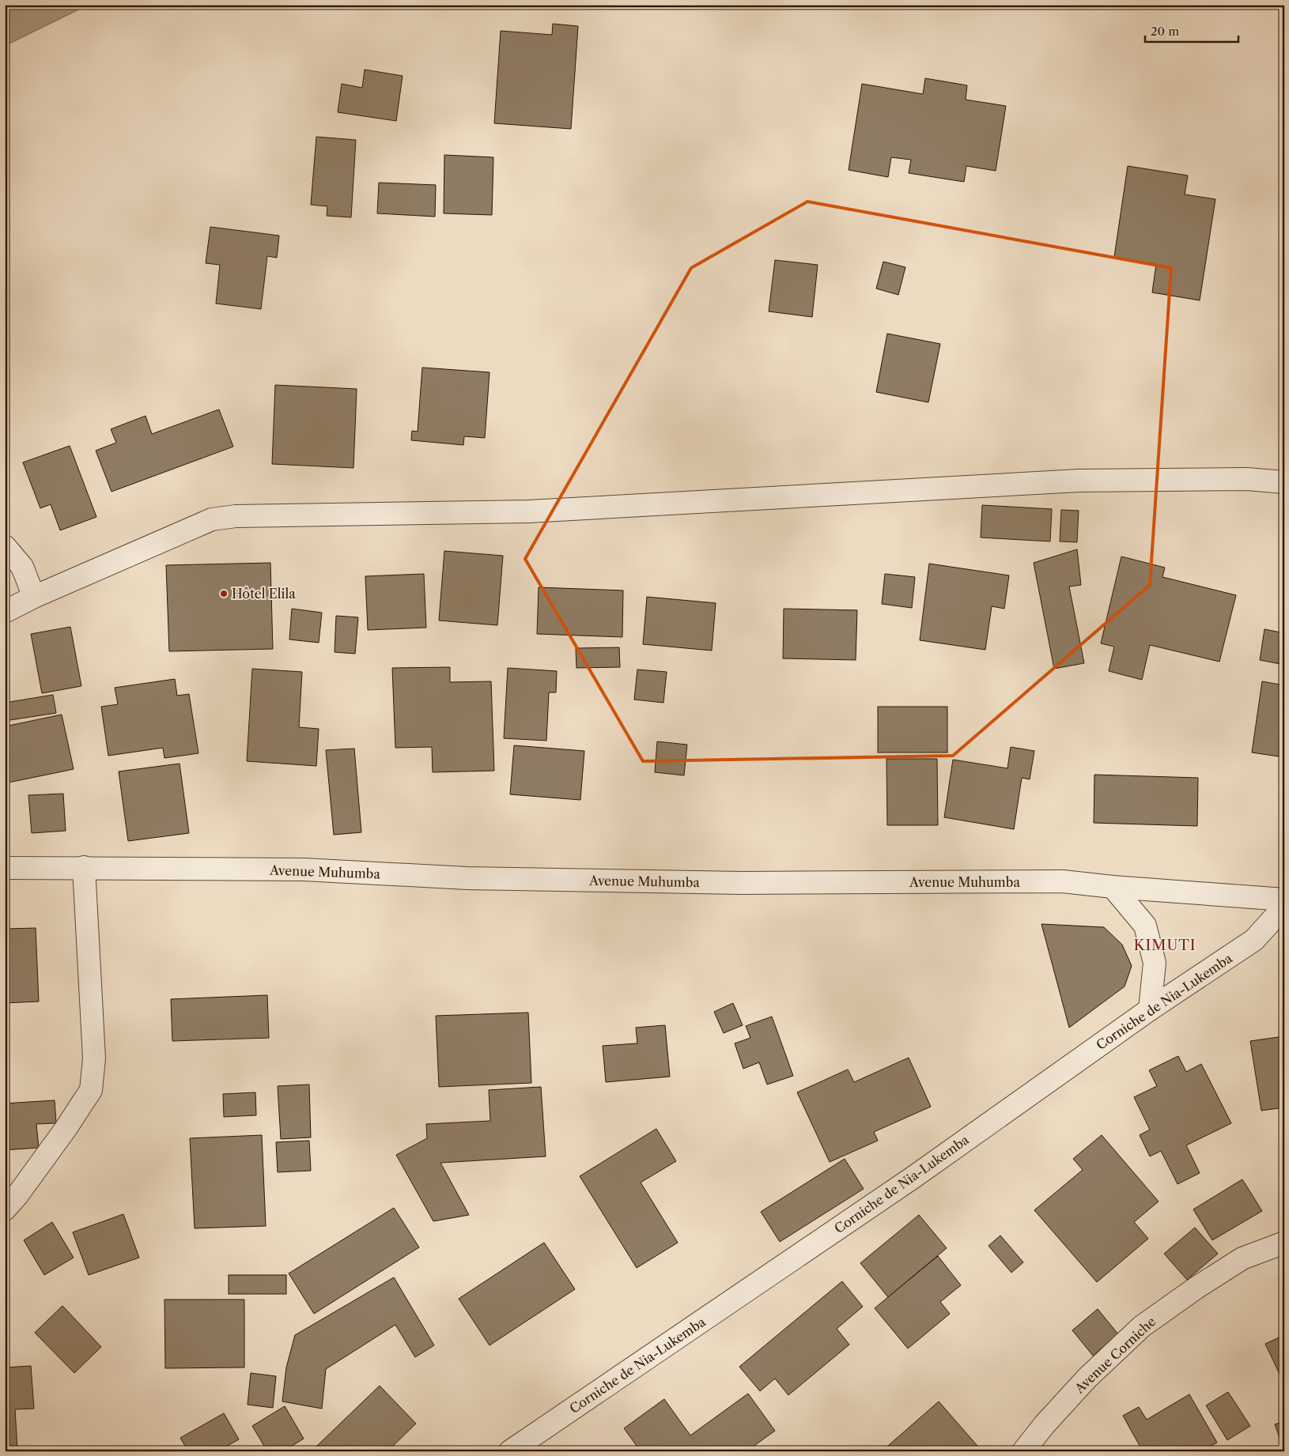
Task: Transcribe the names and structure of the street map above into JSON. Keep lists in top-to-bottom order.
{
  "streets": {
    "street": ["Avenue Muhumba", "Corniche de Nia-Lukemba", "Avenue Corniche"]
  },
  "districts": ["KIMUTI"],
  "places": ["Hôtel Elila"],
  "scale_bar": "20 m"
}
